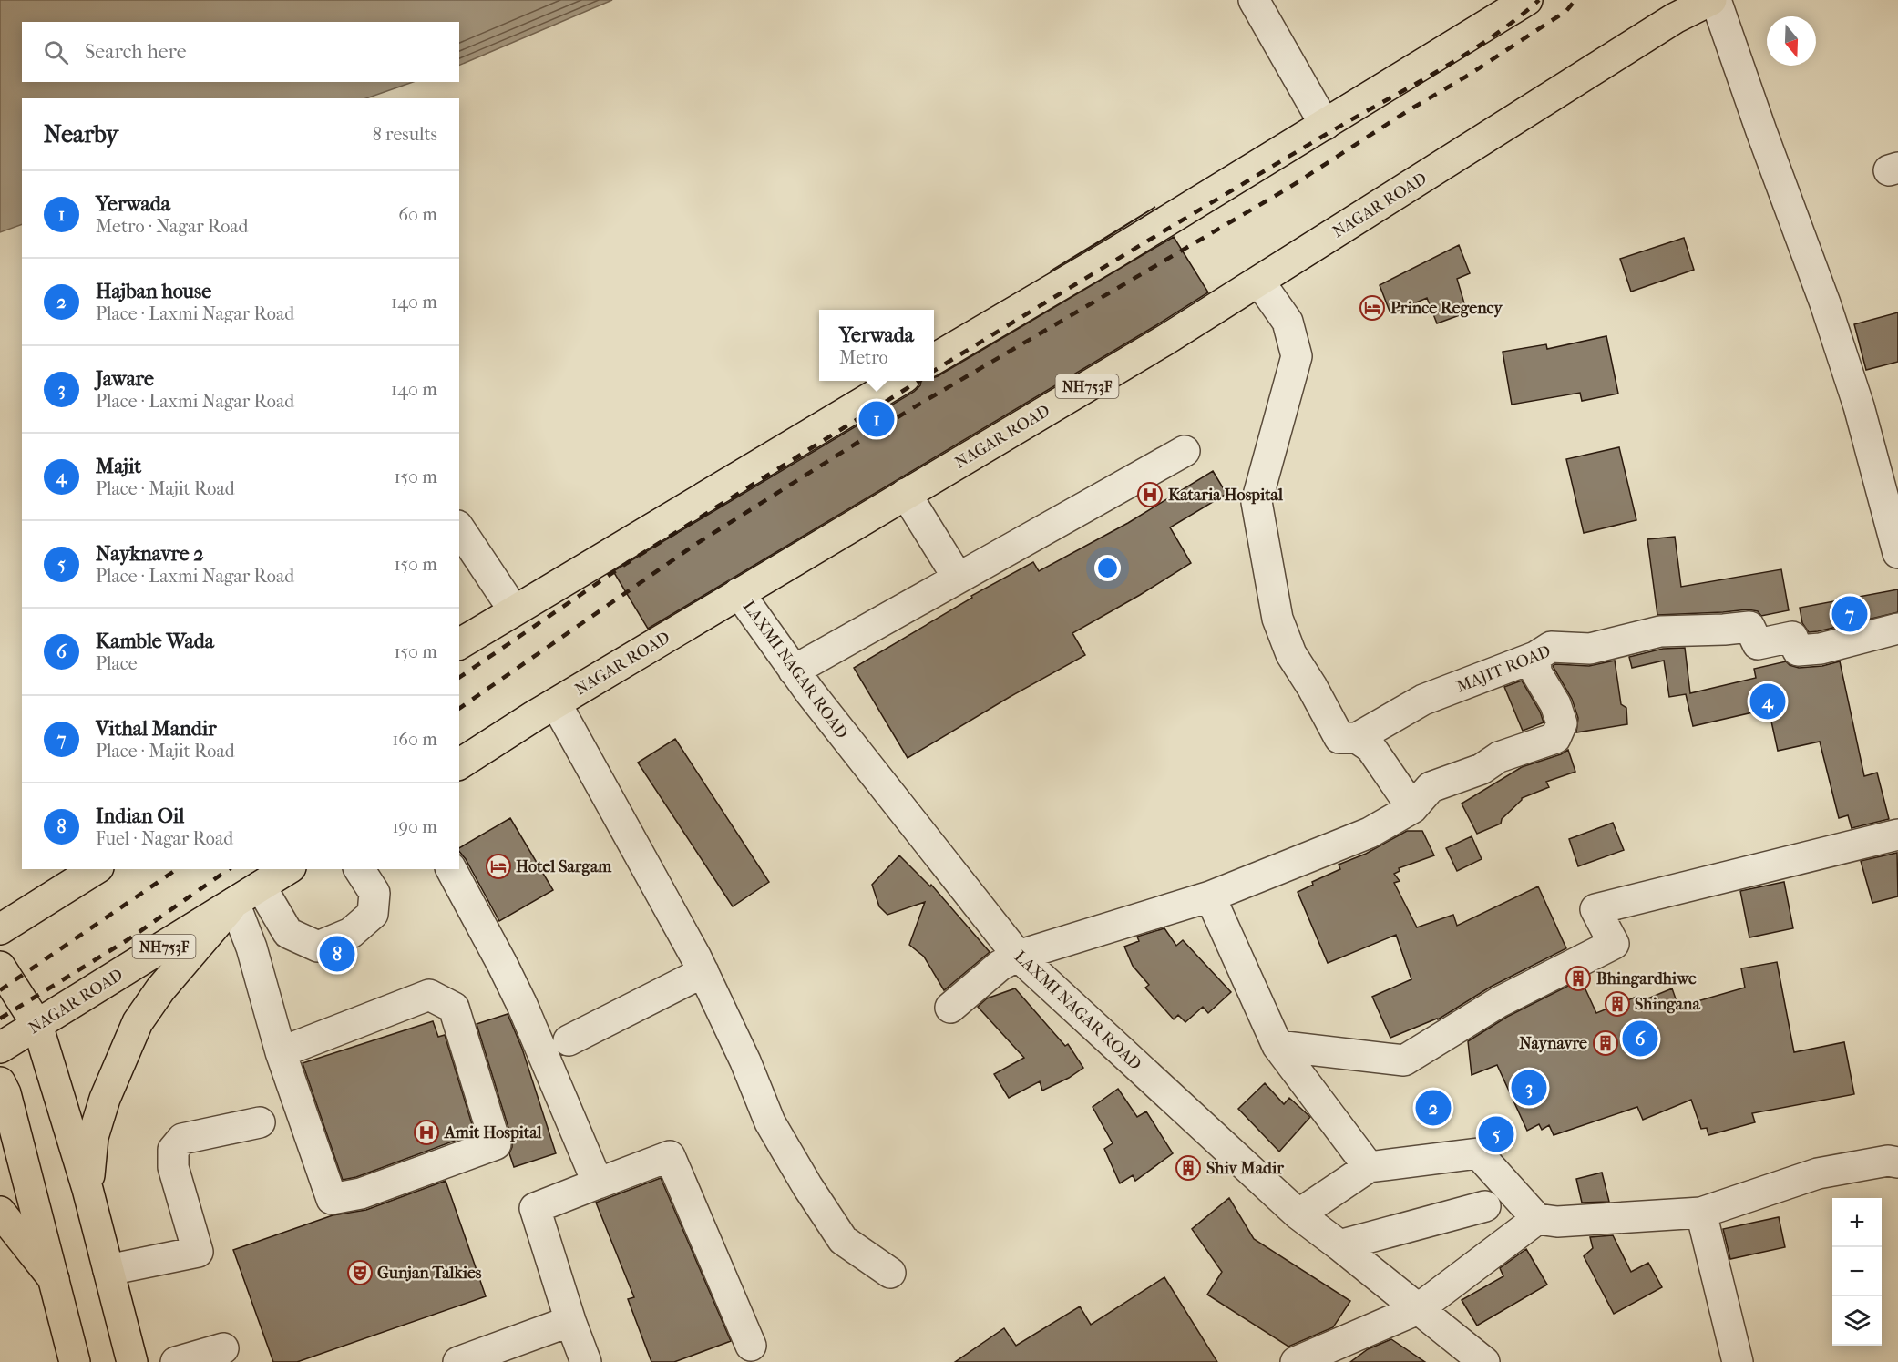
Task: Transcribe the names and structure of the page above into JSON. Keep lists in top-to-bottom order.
{
  "streets": {
    "main road": ["NAGAR ROAD", "NH753F"],
    "street": ["MAJIT ROAD", "LAXMI NAGAR ROAD"]
  },
  "crossings": [
    ["NAGAR ROAD", "LAXMI NAGAR ROAD"]
  ],
  "places": {
    "hotel": ["Prince Regency", "Hotel Sargam"],
    "hospital": ["Kataria Hospital", "Amit Hospital"],
    "building": [
      "Bhingardhiwe",
      "Shingana",
      "Naynavre",
      "Shiv Madir"
    ],
    "theatre": ["Gunjan Talkies"]
  },
  "north": "bottom",
  "page": {
    "search": "Search here",
    "heading": ["Nearby", "8 results"],
    "list": [
      {
        "mark": "1",
        "name": "Yerwada",
        "note": "Metro · Nagar Road",
        "value": "60 m"
      },
      {
        "mark": "2",
        "name": "Hajban house",
        "note": "Place · Laxmi Nagar Road",
        "value": "140 m"
      },
      {
        "mark": "3",
        "name": "Jaware",
        "note": "Place · Laxmi Nagar Road",
        "value": "140 m"
      },
      {
        "mark": "4",
        "name": "Majit",
        "note": "Place · Majit Road",
        "value": "150 m"
      },
      {
        "mark": "5",
        "name": "Nayknavre 2",
        "note": "Place · Laxmi Nagar Road",
        "value": "150 m"
      },
      {
        "mark": "6",
        "name": "Kamble Wada",
        "note": "Place",
        "value": "150 m"
      },
      {
        "mark": "7",
        "name": "Vithal Mandir",
        "note": "Place · Majit Road",
        "value": "160 m"
      },
      {
        "mark": "8",
        "name": "Indian Oil",
        "note": "Fuel · Nagar Road",
        "value": "190 m"
      }
    ],
    "popup": ["Yerwada", "Metro"],
    "pins": [
      "1",
      "7",
      "4",
      "8",
      "6",
      "3",
      "2",
      "5"
    ],
    "map_buttons": ["+", "−"]
  }
}
